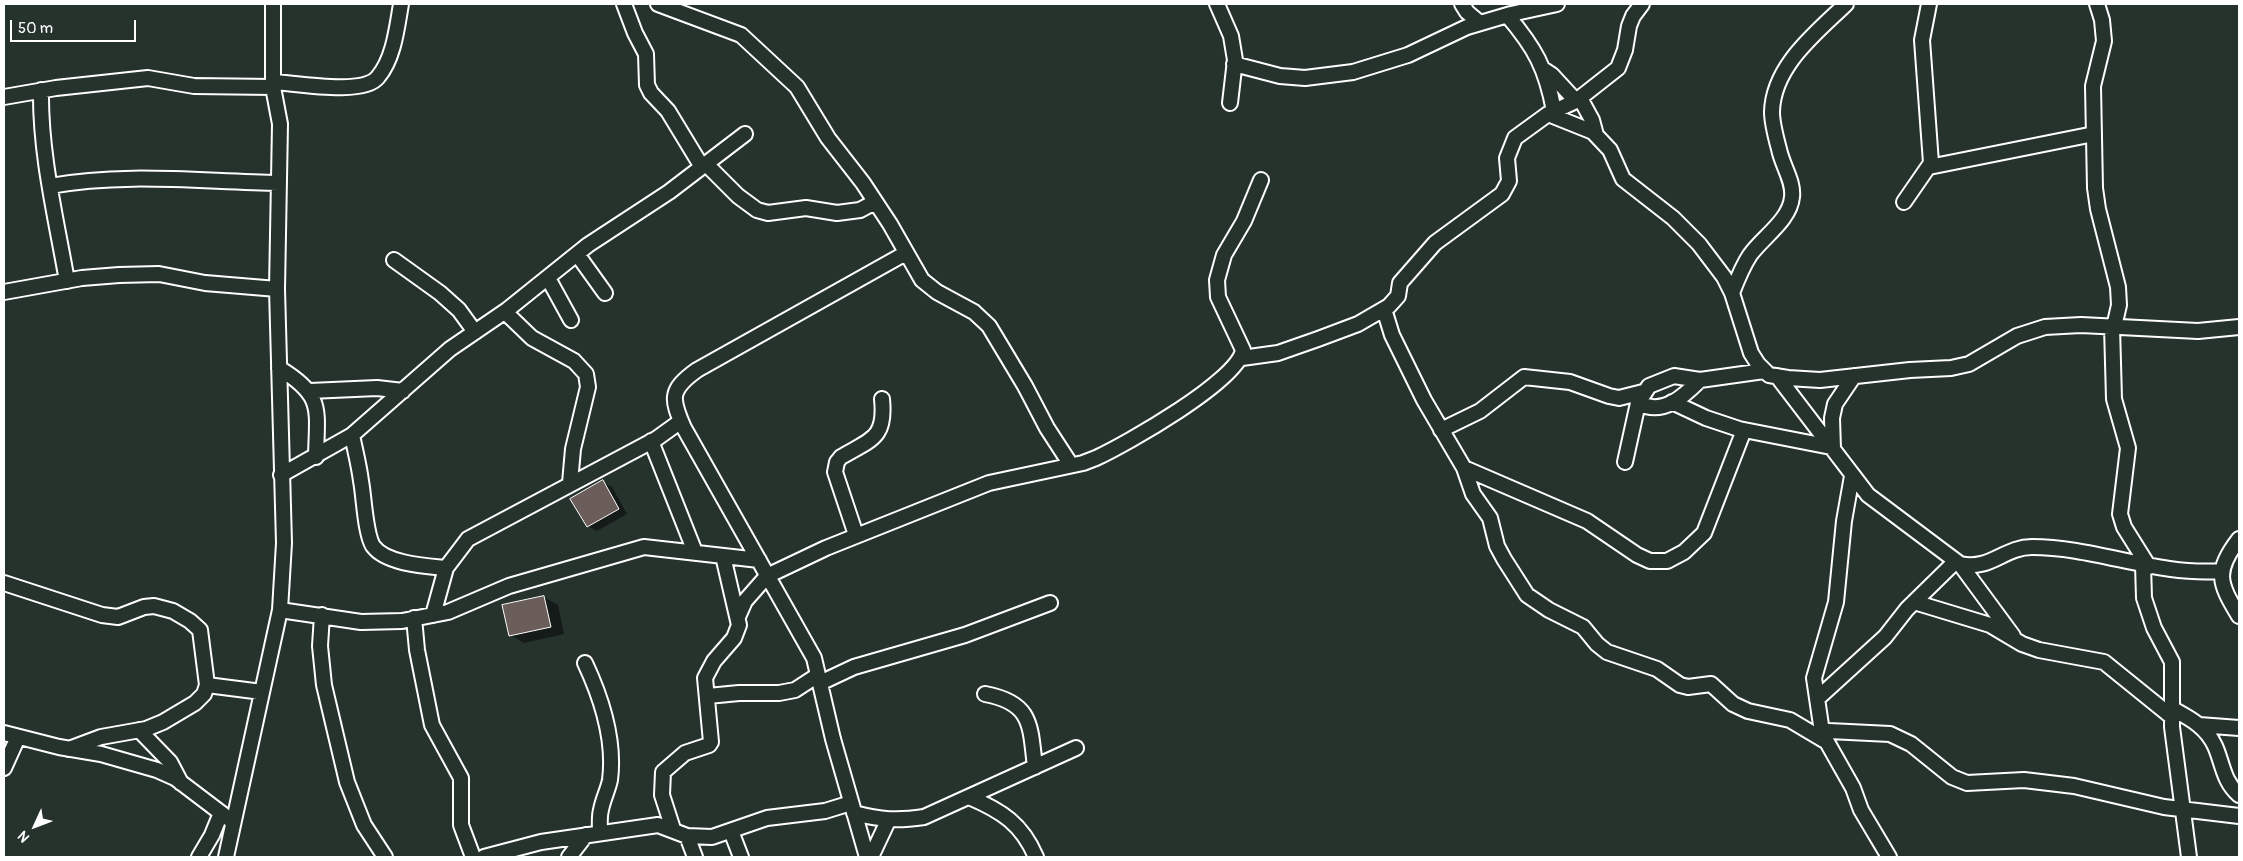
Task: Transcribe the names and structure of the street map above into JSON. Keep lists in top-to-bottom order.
{
  "scale_bar": "50 m",
  "north": "bottom left"
}
